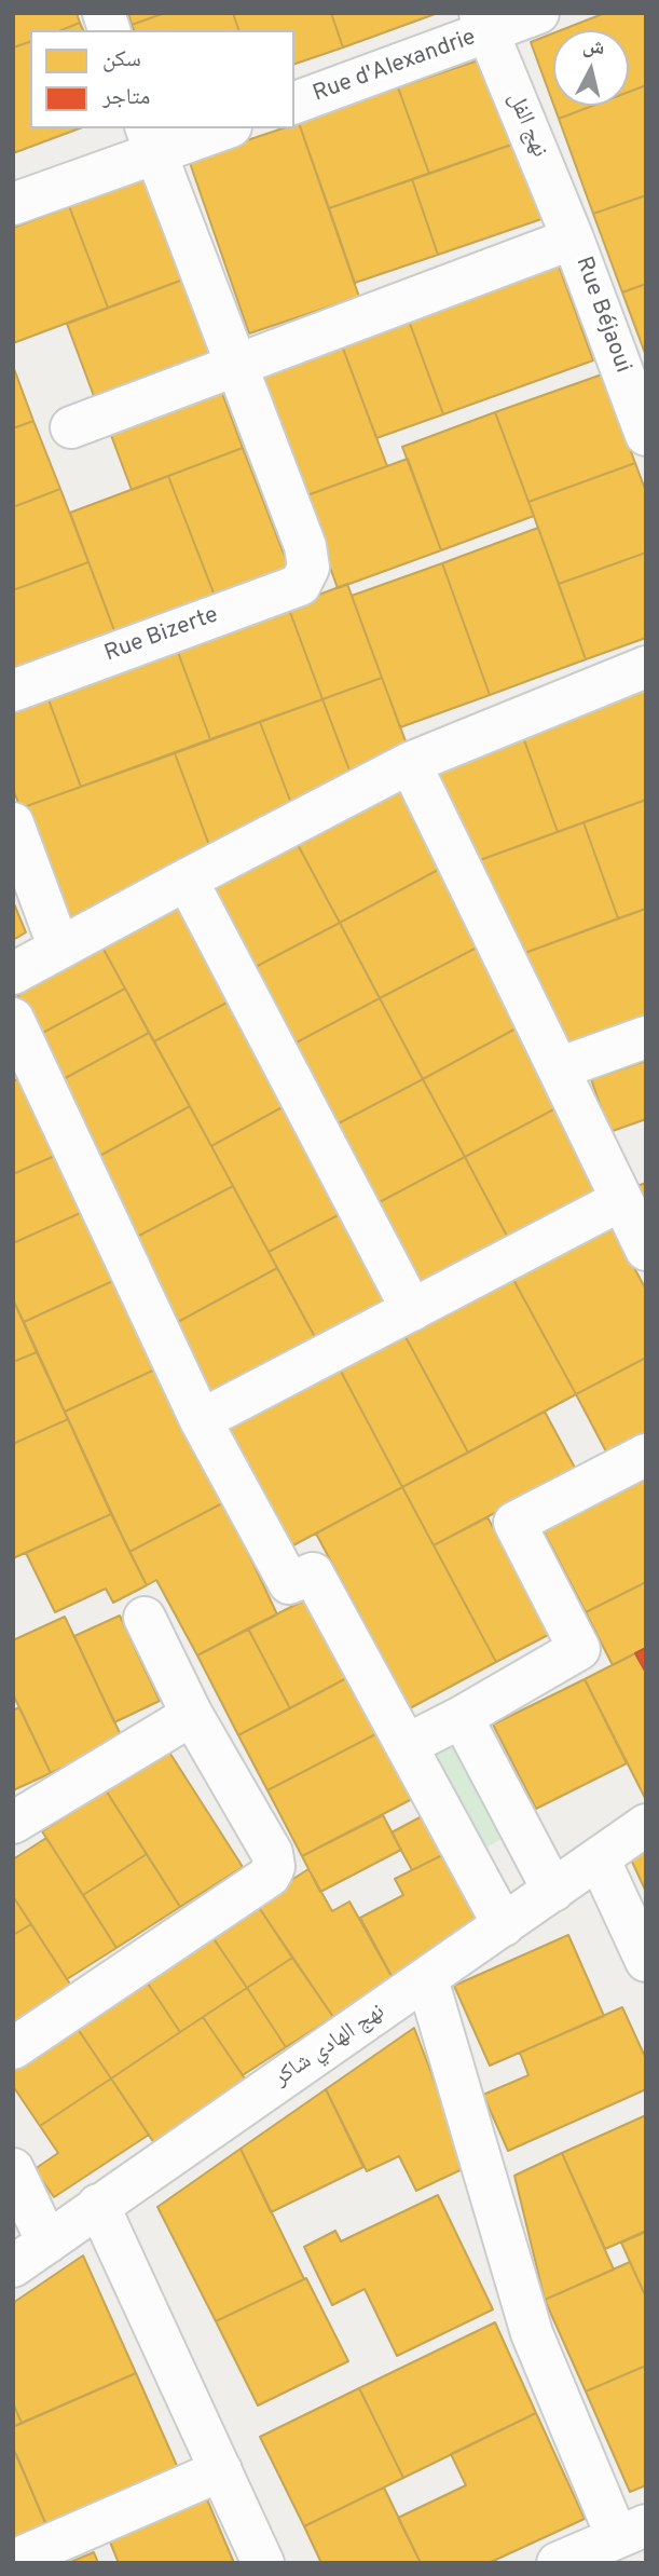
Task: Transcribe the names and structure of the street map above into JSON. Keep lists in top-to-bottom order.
{
  "streets": {
    "street": [
      "Rue d'Alexandrie",
      "نهج الفل",
      "Rue Béjaoui",
      "Rue Bizerte",
      "نهج الهادي شاكر"
    ]
  },
  "crossings": [
    ["Rue d'Alexandrie", "نهج الفل"],
    ["نهج الفل", "Rue Béjaoui"]
  ],
  "legend": ["سكن", "متاجر"],
  "north": "top"
}
